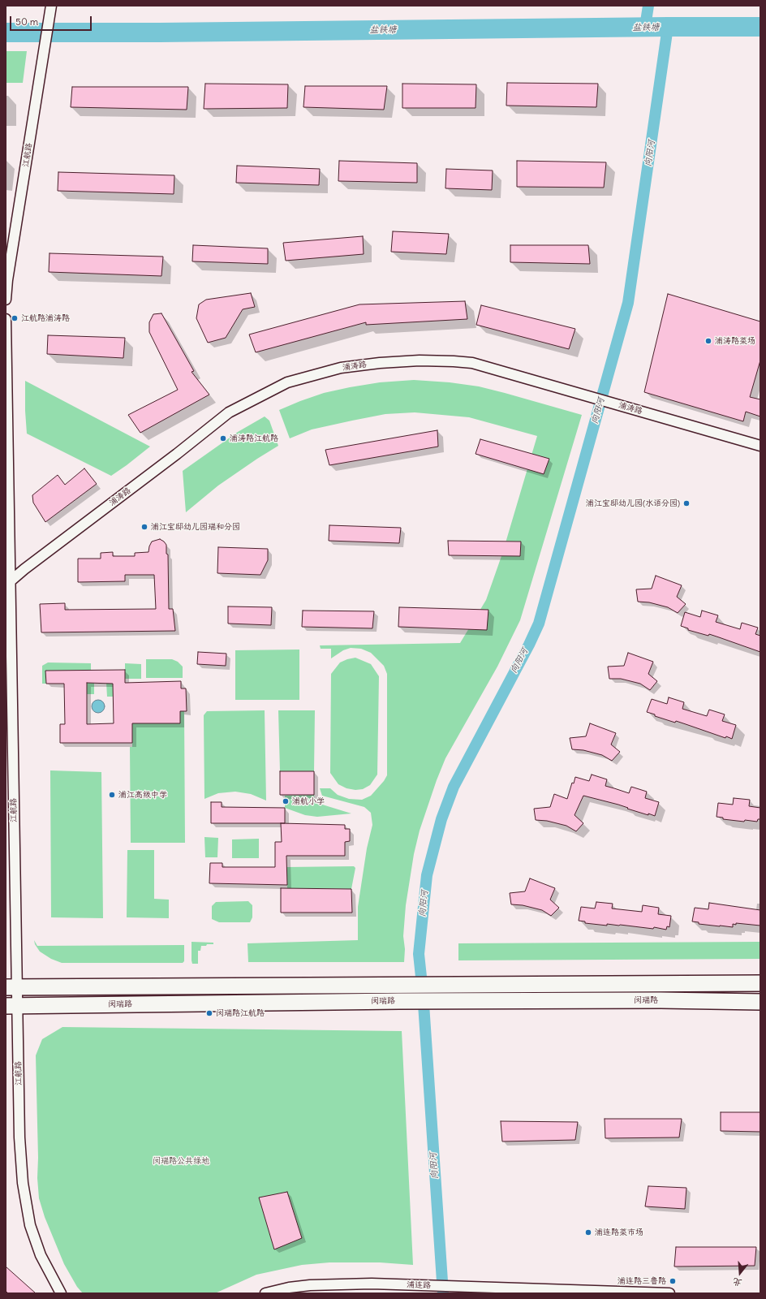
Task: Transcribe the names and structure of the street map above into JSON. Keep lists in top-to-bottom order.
{
  "streets": {
    "main road": ["闵瑞路"],
    "street": ["江航路", "浦涛路", "浦连路"]
  },
  "crossings": [
    ["江航路", "浦涛路"],
    ["江航路", "闵瑞路"]
  ],
  "water": ["盐铁塘", "向阳河"],
  "parks": ["闵瑞路公共绿地"],
  "places": [
    "江航路浦涛路",
    "浦涛路菜场",
    "浦涛路江航路",
    "浦江宝邸幼儿园(水语分园)",
    "浦江宝邸幼儿园瑞和分园",
    "浦江高级中学",
    "浦航小学",
    "闵瑞路江航路",
    "浦连路菜市场",
    "浦连路三鲁路"
  ],
  "scale_bar": "50 m",
  "north": "bottom"
}
